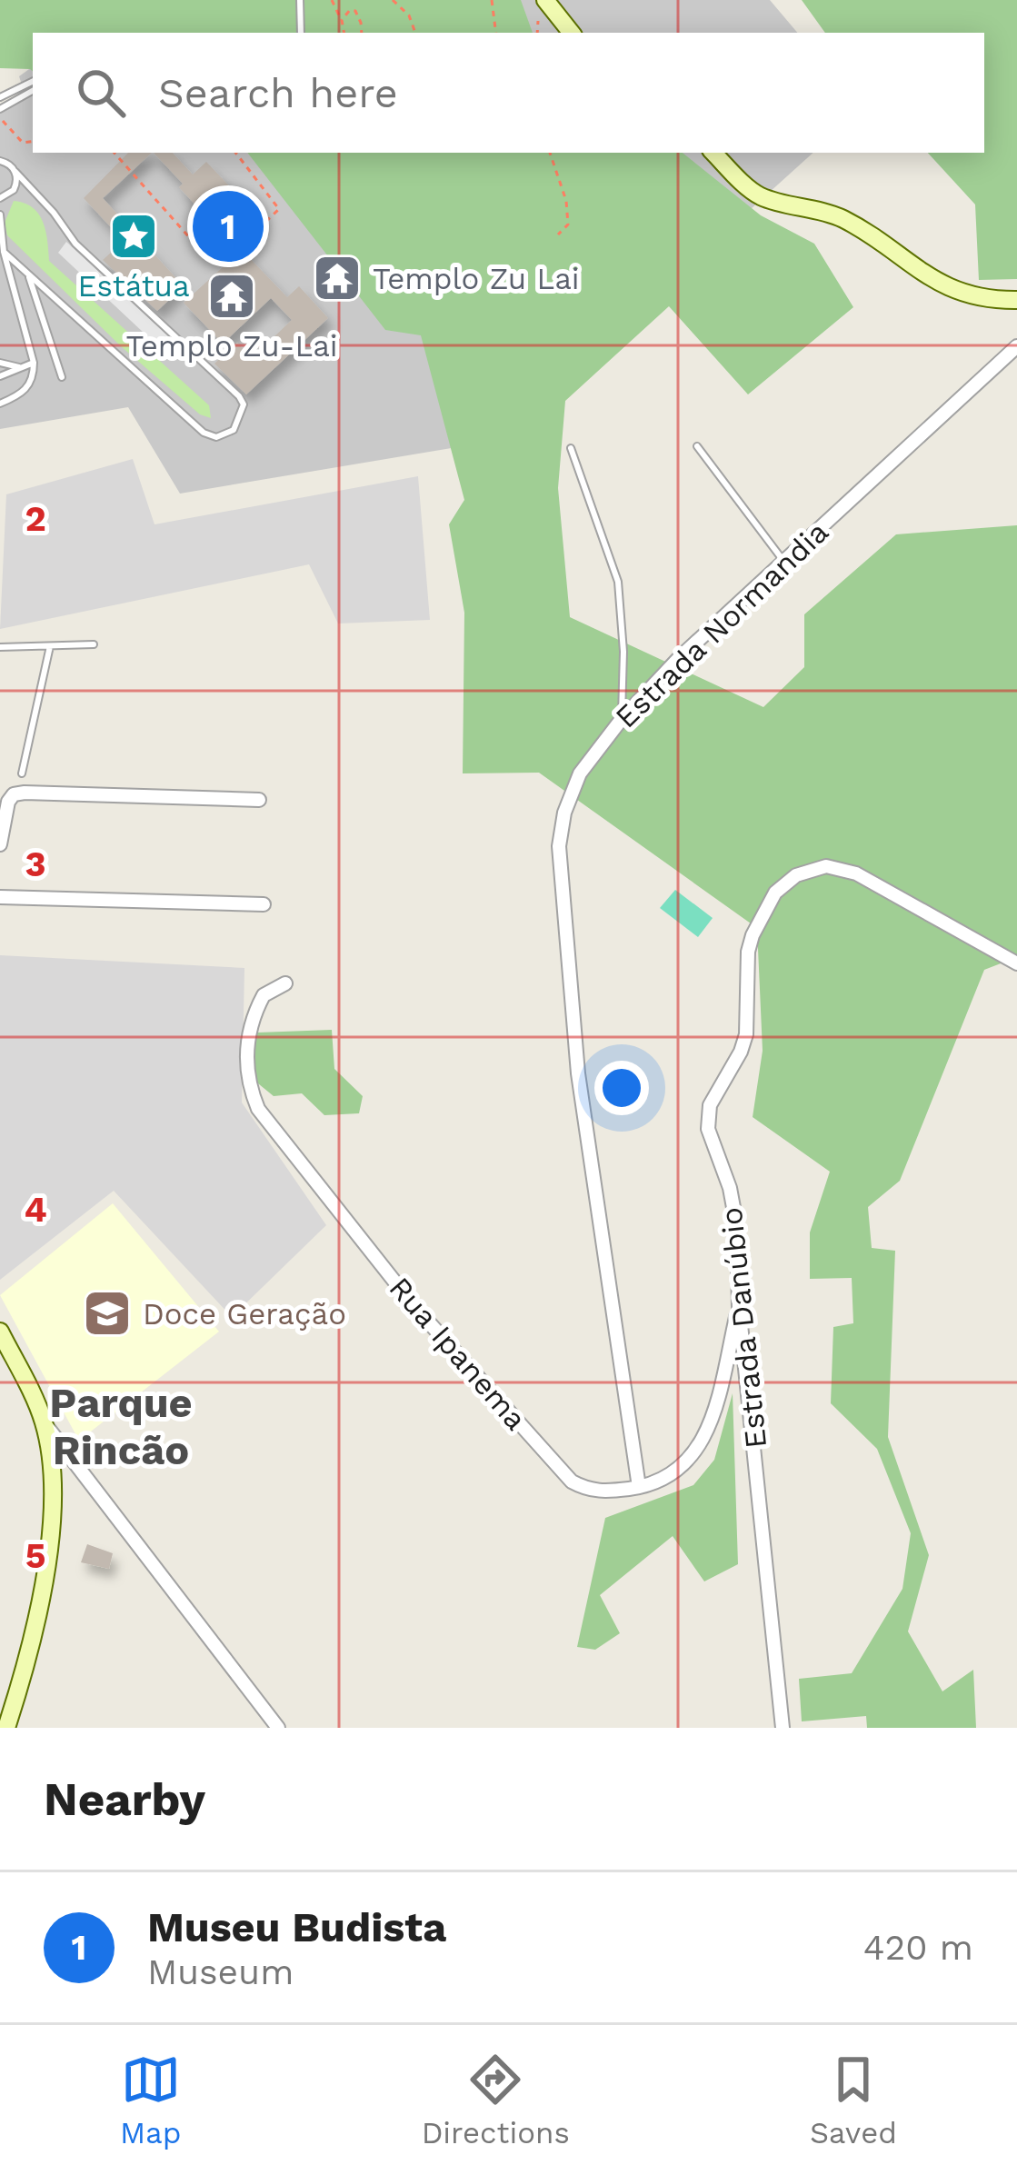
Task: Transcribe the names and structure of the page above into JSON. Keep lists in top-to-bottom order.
{
  "streets": {
    "street": ["Estrada Normandia", "Estrada Danúbio", "Rua Ipanema"]
  },
  "crossings": [
    ["Estrada Normandia", "Rua Ipanema"],
    ["Estrada Danúbio", "Rua Ipanema"]
  ],
  "districts": ["Parque Rincão"],
  "places": {
    "place": ["Estátua"],
    "temple": ["Templo Zu Lai", "Templo Zu-Lai"],
    "school or university": ["Doce Geração"]
  },
  "page": {
    "search": "Search here",
    "pins": "1",
    "heading": "Nearby",
    "list": [
      {
        "mark": "1",
        "name": "Museu Budista",
        "note": "Museum",
        "value": "420 m"
      }
    ],
    "nav": ["Map", "Directions", "Saved"]
  },
  "grid": {
    "rows": [
      "2",
      "3",
      "4",
      "5"
    ]
  }
}
